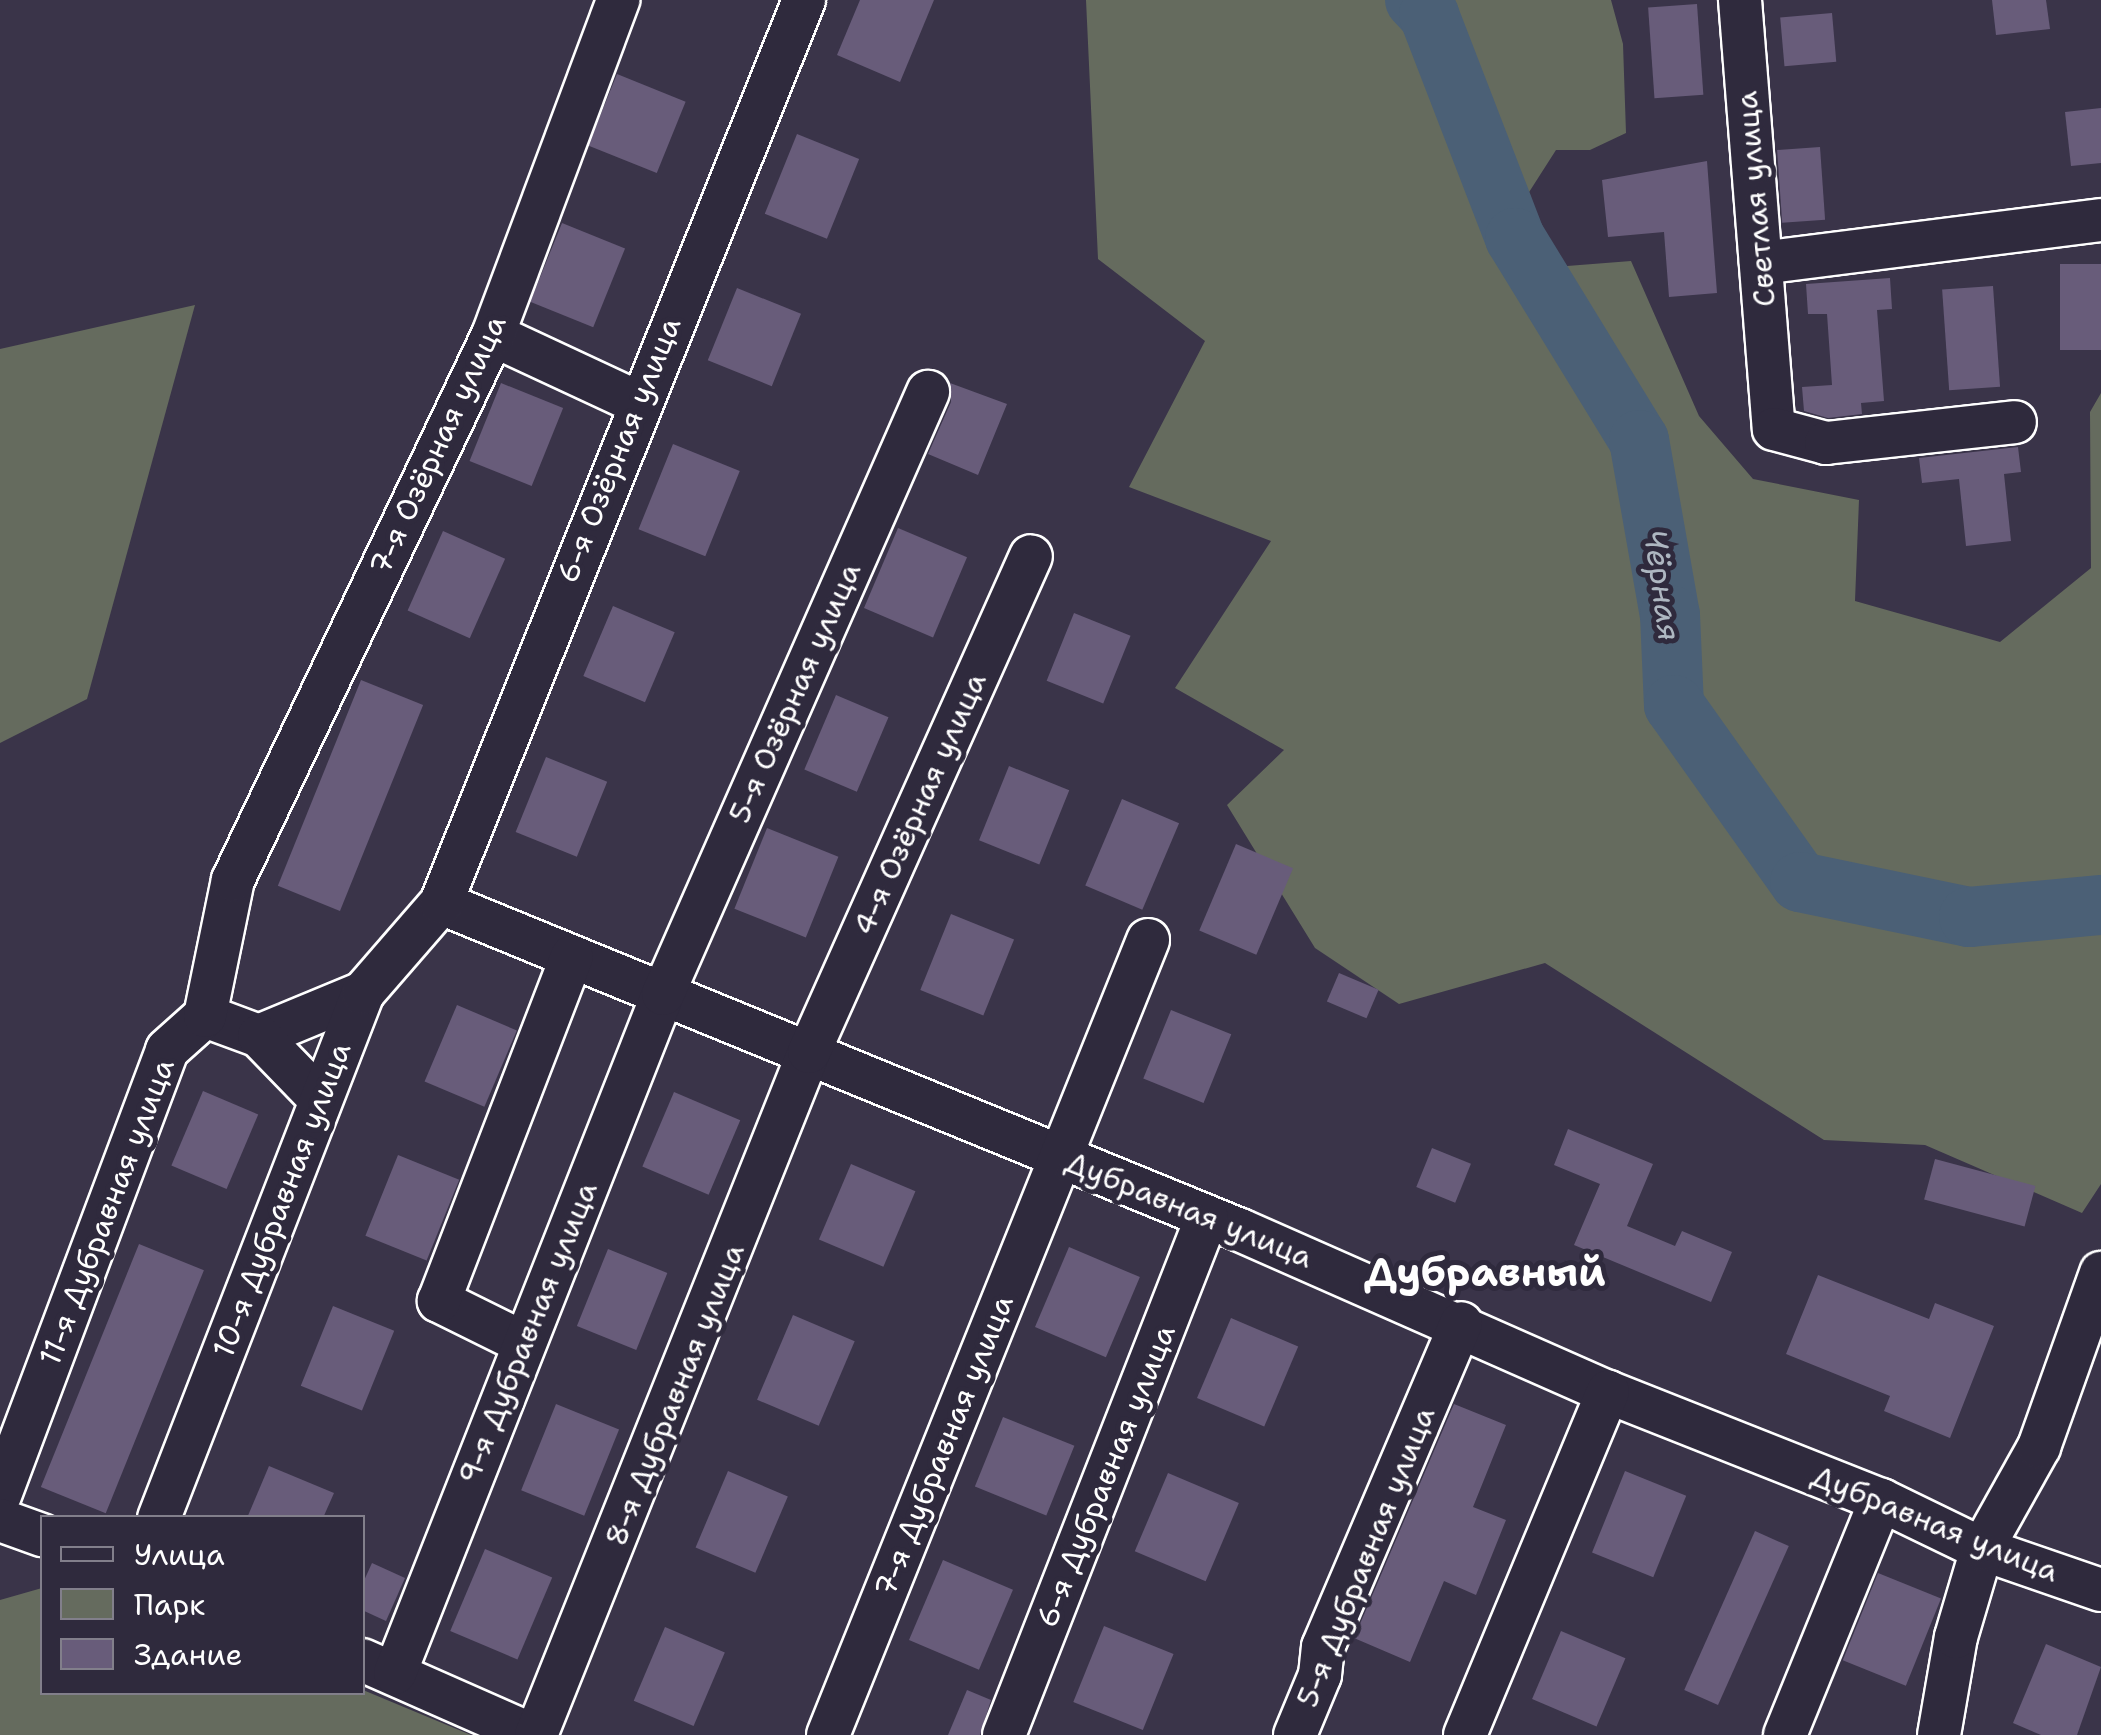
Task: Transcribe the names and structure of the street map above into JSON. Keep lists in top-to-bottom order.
{
  "streets": {
    "street": [
      "Светлая улица",
      "7-я Озёрная улица",
      "6-я Озёрная улица",
      "5-я Озёрная улица",
      "4-я Озёрная улица",
      "10-я Дубравная улица",
      "Дубравная улица",
      "11-я Дубравная улица",
      "9-я Дубравная улица",
      "8-я Дубравная улица",
      "7-я Дубравная улица",
      "6-я Дубравная улица",
      "5-я Дубравная улица"
    ]
  },
  "crossings": [
    ["7-я Озёрная улица", "11-я Дубравная улица"],
    ["6-я Озёрная улица", "10-я Дубравная улица"],
    ["6-я Озёрная улица", "Дубравная улица"],
    ["5-я Озёрная улица", "Дубравная улица"],
    ["5-я Озёрная улица", "9-я Дубравная улица"],
    ["4-я Озёрная улица", "Дубравная улица"],
    ["4-я Озёрная улица", "8-я Дубравная улица"],
    ["10-я Дубравная улица", "Дубравная улица"],
    ["Дубравная улица", "9-я Дубравная улица"],
    ["Дубравная улица", "8-я Дубравная улица"],
    ["Дубравная улица", "7-я Дубравная улица"],
    ["Дубравная улица", "6-я Дубравная улица"],
    ["Дубравная улица", "5-я Дубравная улица"]
  ],
  "districts": ["Дубравный"],
  "water": ["Чёрная"],
  "legend": ["Улица", "Парк", "Здание"]
}
